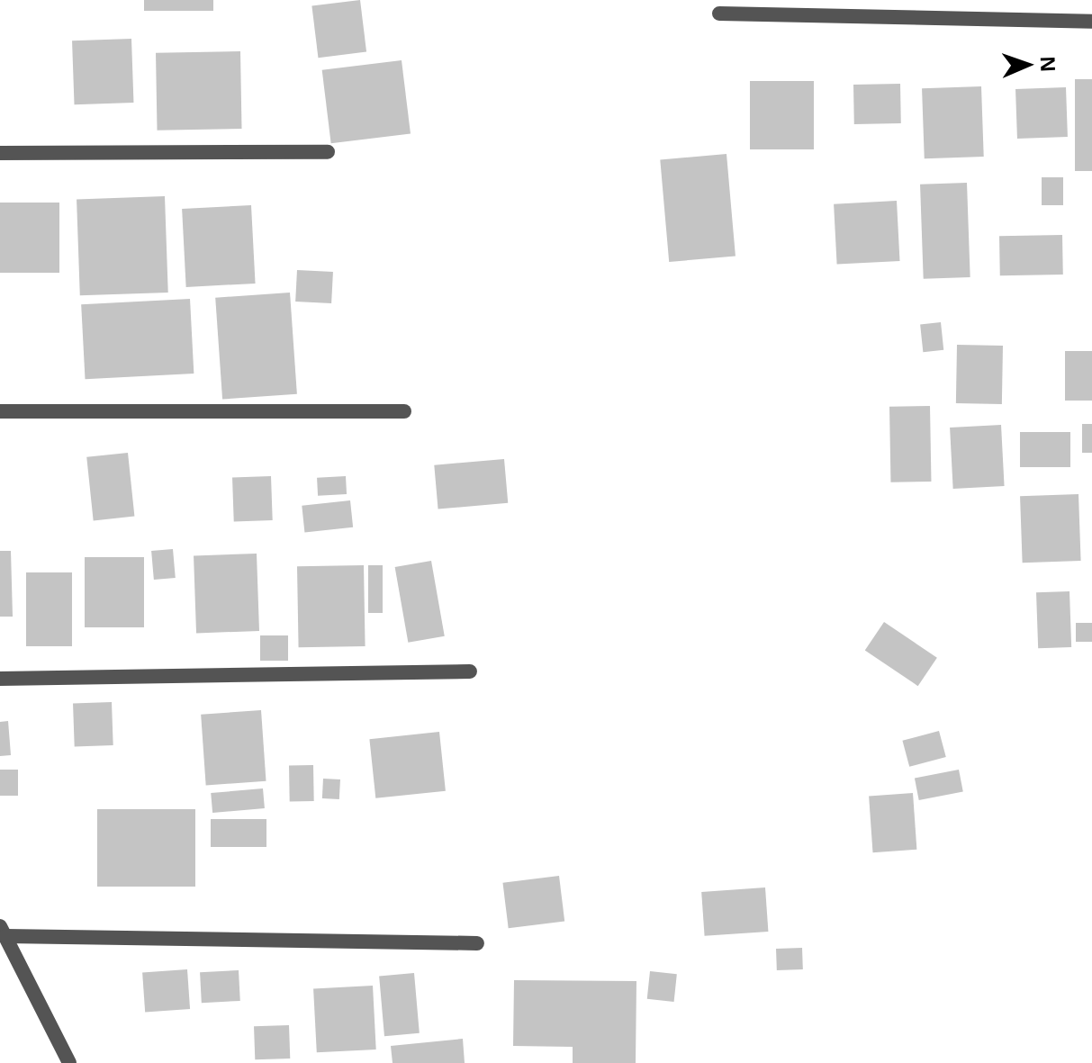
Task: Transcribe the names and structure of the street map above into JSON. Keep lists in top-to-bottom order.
{
  "north": "right"
}
